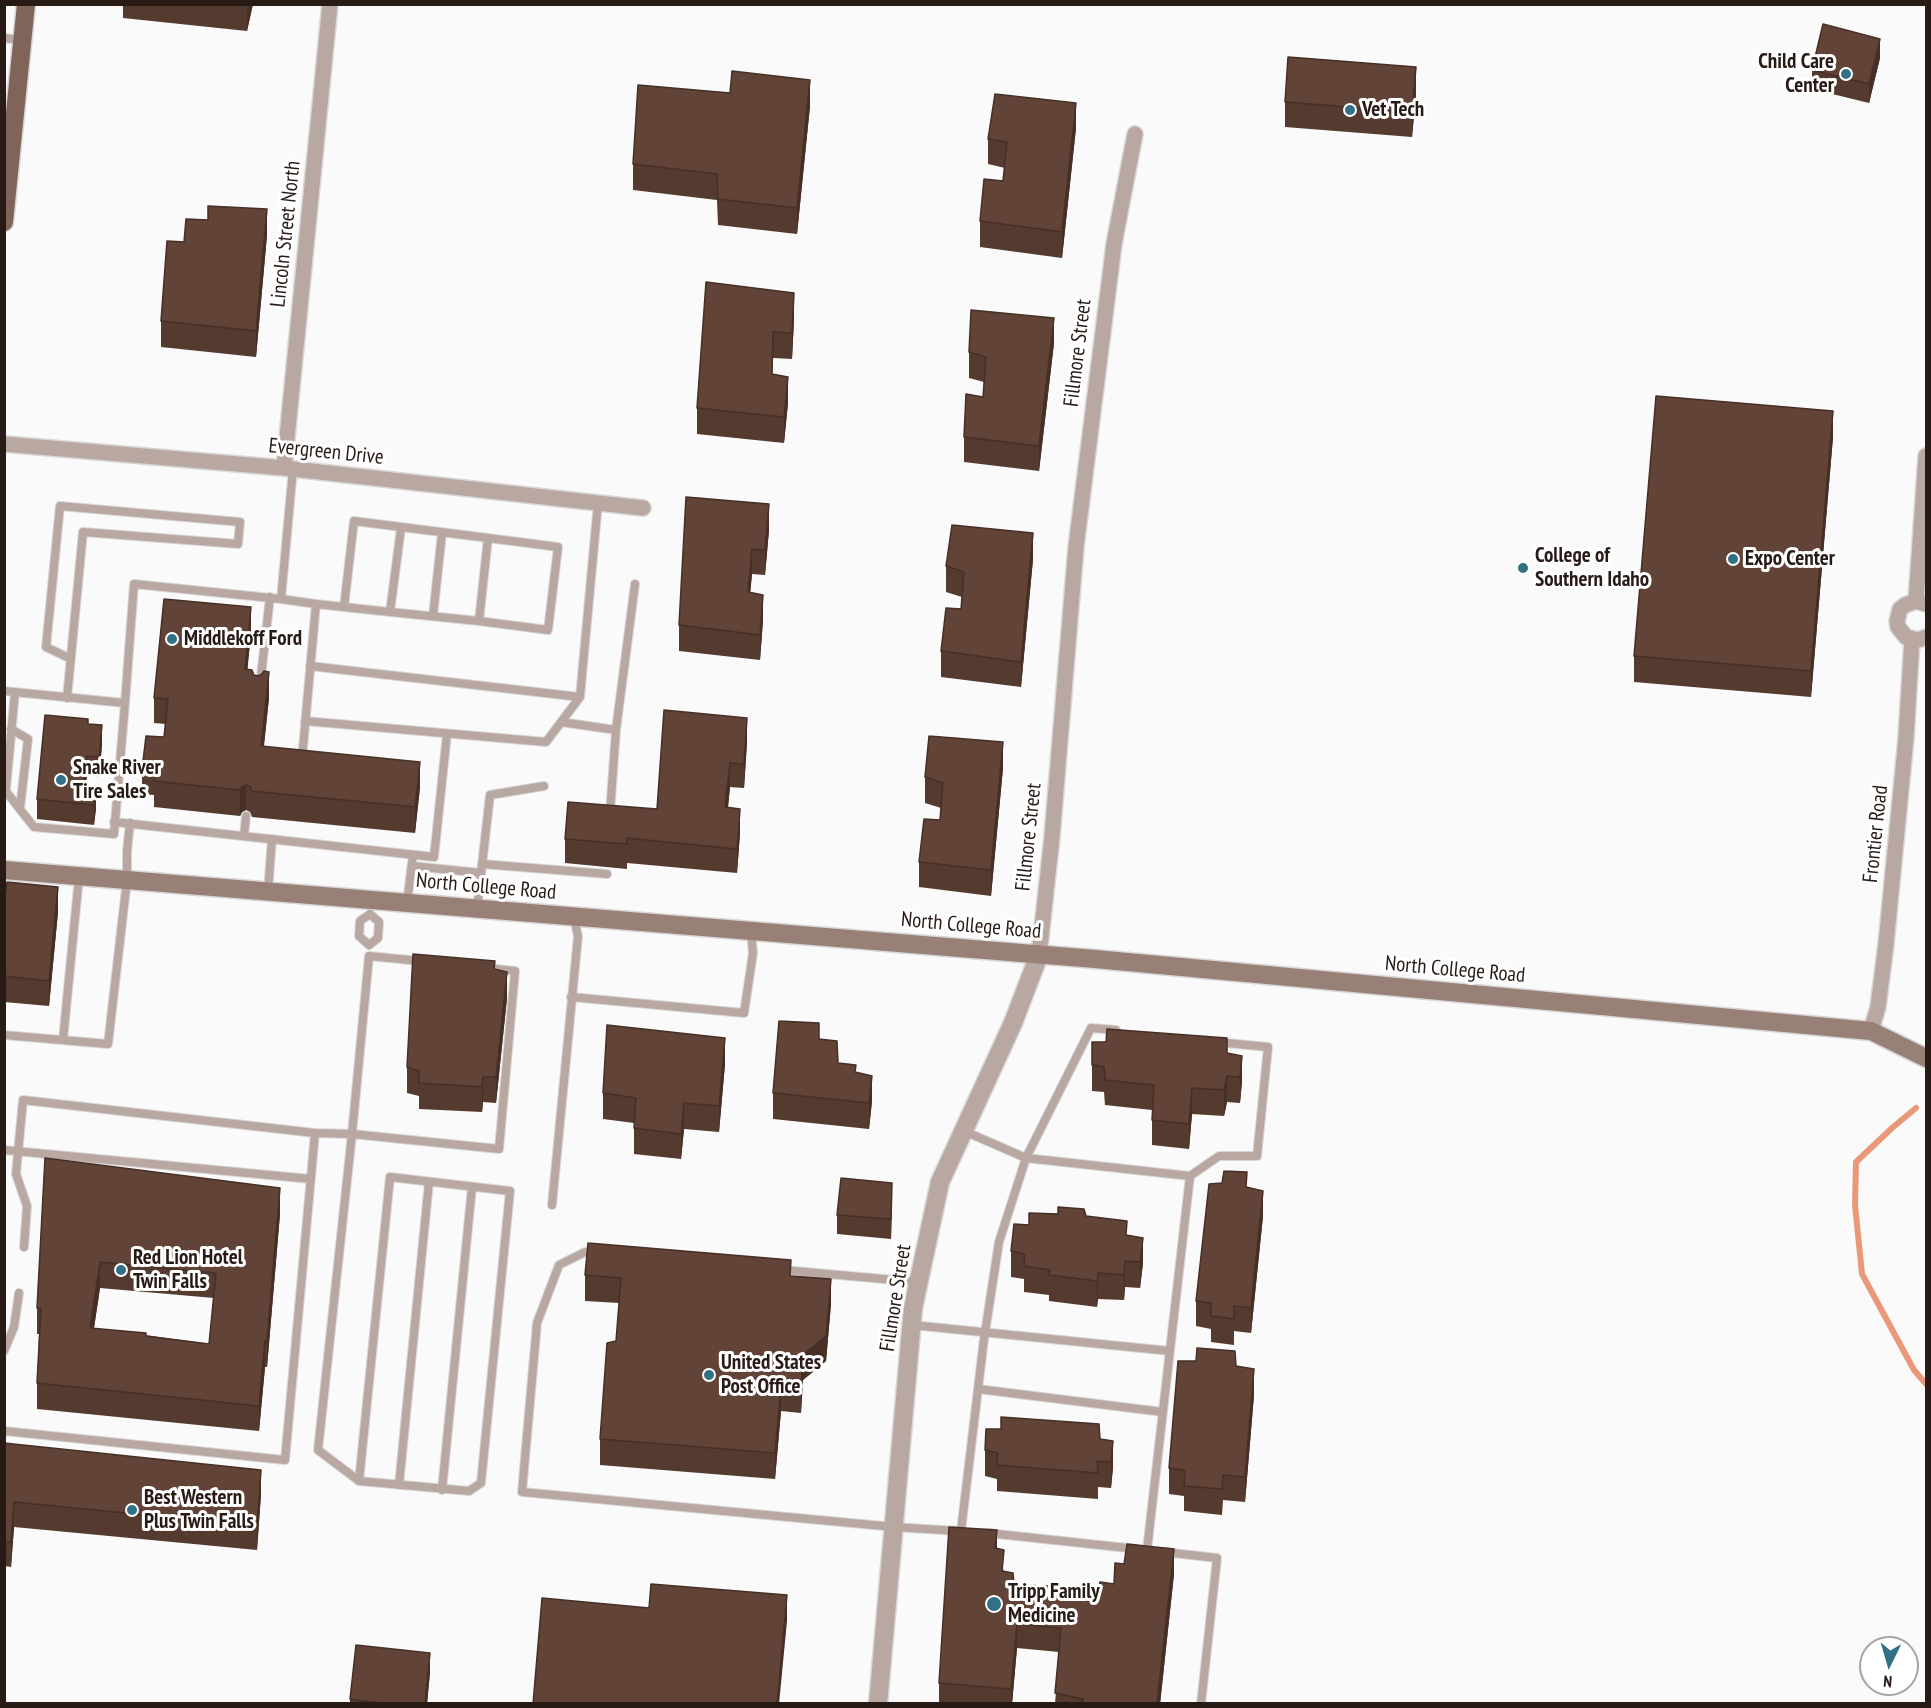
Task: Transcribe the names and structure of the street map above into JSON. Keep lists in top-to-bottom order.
{
  "streets": {
    "main road": ["North College Road"],
    "street": [
      "Lincoln Street North",
      "Fillmore Street",
      "Evergreen Drive",
      "Frontier Road"
    ]
  },
  "crossings": [
    ["Lincoln Street North", "Evergreen Drive"],
    ["Fillmore Street", "North College Road"],
    ["Frontier Road", "North College Road"]
  ],
  "places": [
    "Child Care Center",
    "Vet Tech",
    "Expo Center",
    "College of Southern Idaho",
    "Middlekoff Ford",
    "Snake River Tire Sales",
    "Red Lion Hotel Twin Falls",
    "United States Post Office",
    "Best Western Plus Twin Falls",
    "Tripp Family Medicine"
  ],
  "north": "bottom"
}
